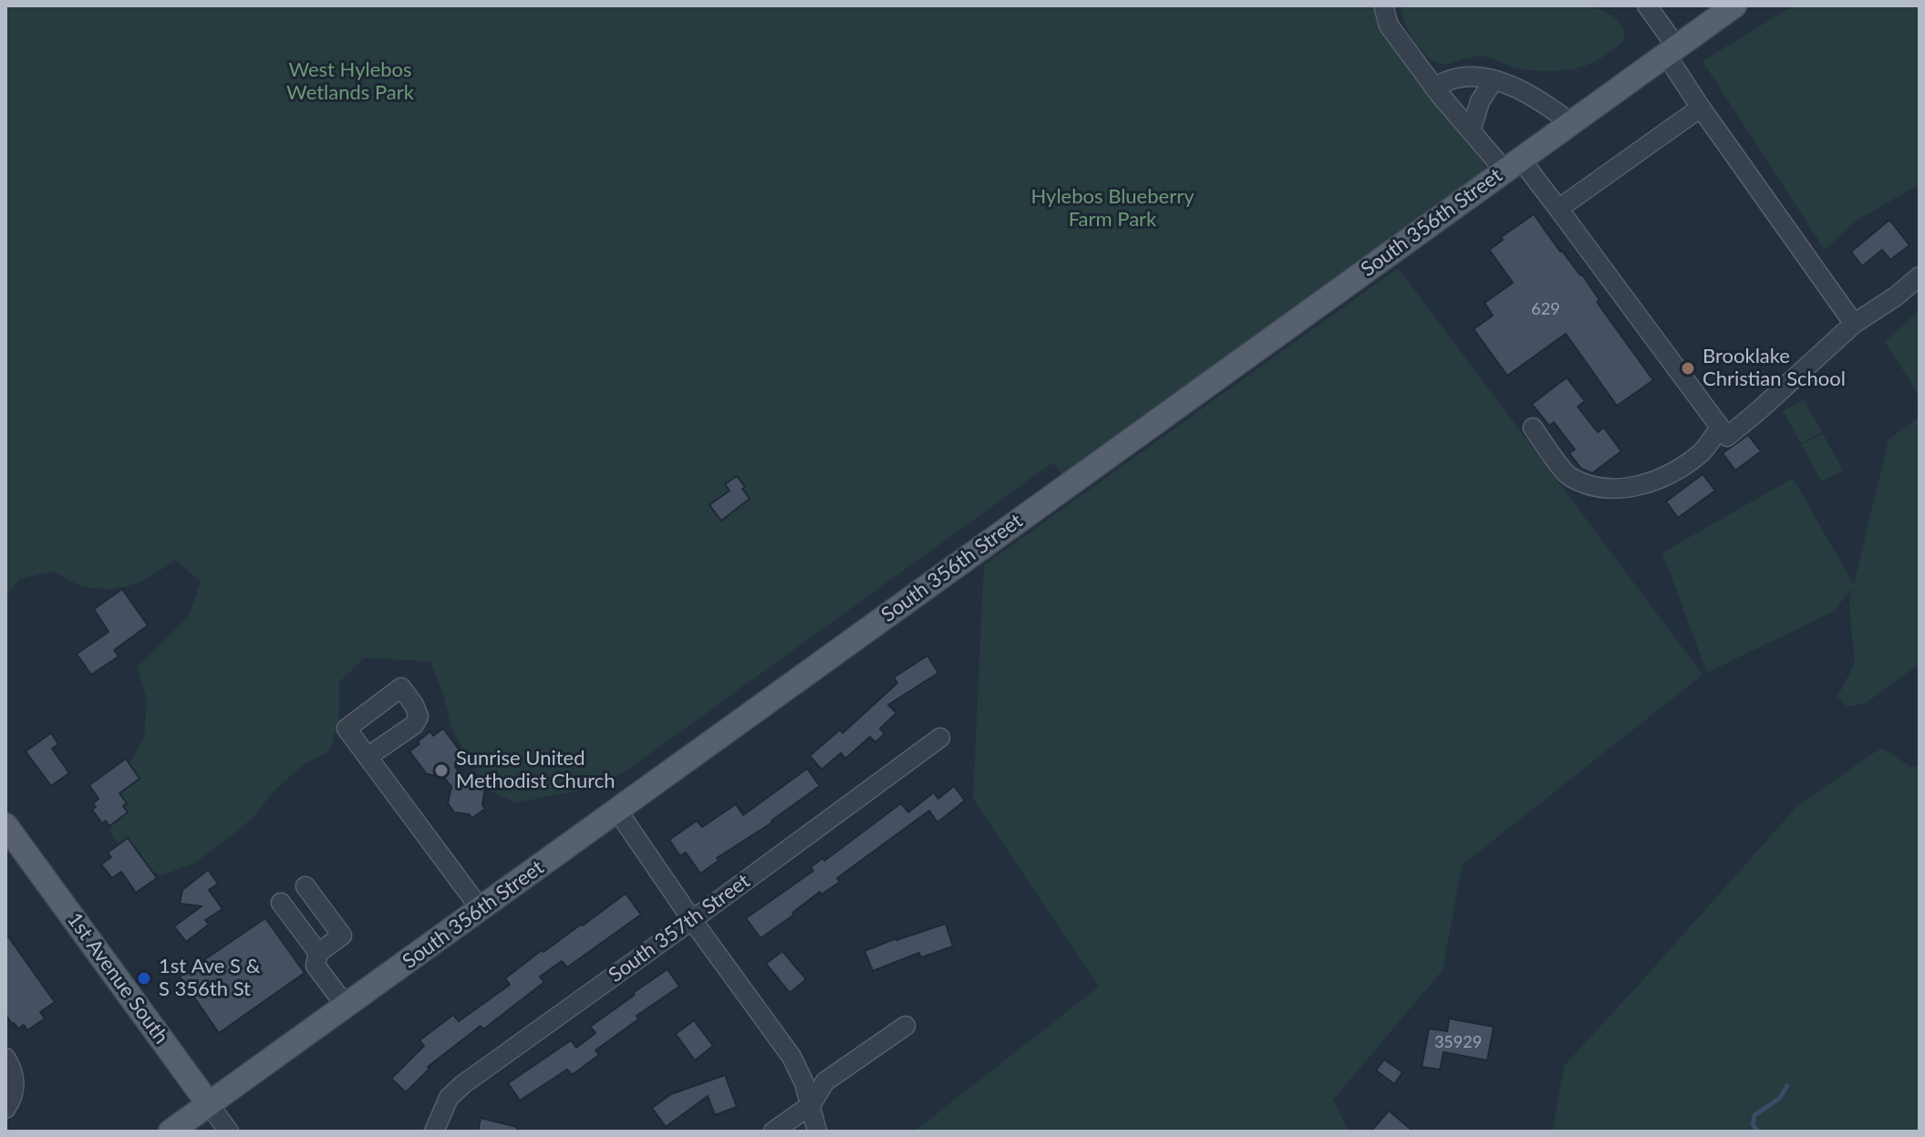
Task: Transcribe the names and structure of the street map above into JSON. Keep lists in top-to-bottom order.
{
  "streets": {
    "main road": ["South 356th Street", "1st Avenue South"],
    "street": ["South 357th Street"]
  },
  "crossings": [
    ["South 356th Street", "1st Avenue South"]
  ],
  "parks": ["West Hylebos Wetlands Park", "Hylebos Blueberry Farm Park"],
  "places": ["Brooklake Christian School", "Sunrise United Methodist Church", "1st Ave S & S 356th St"],
  "house_numbers": ["629", "35929"]
}
